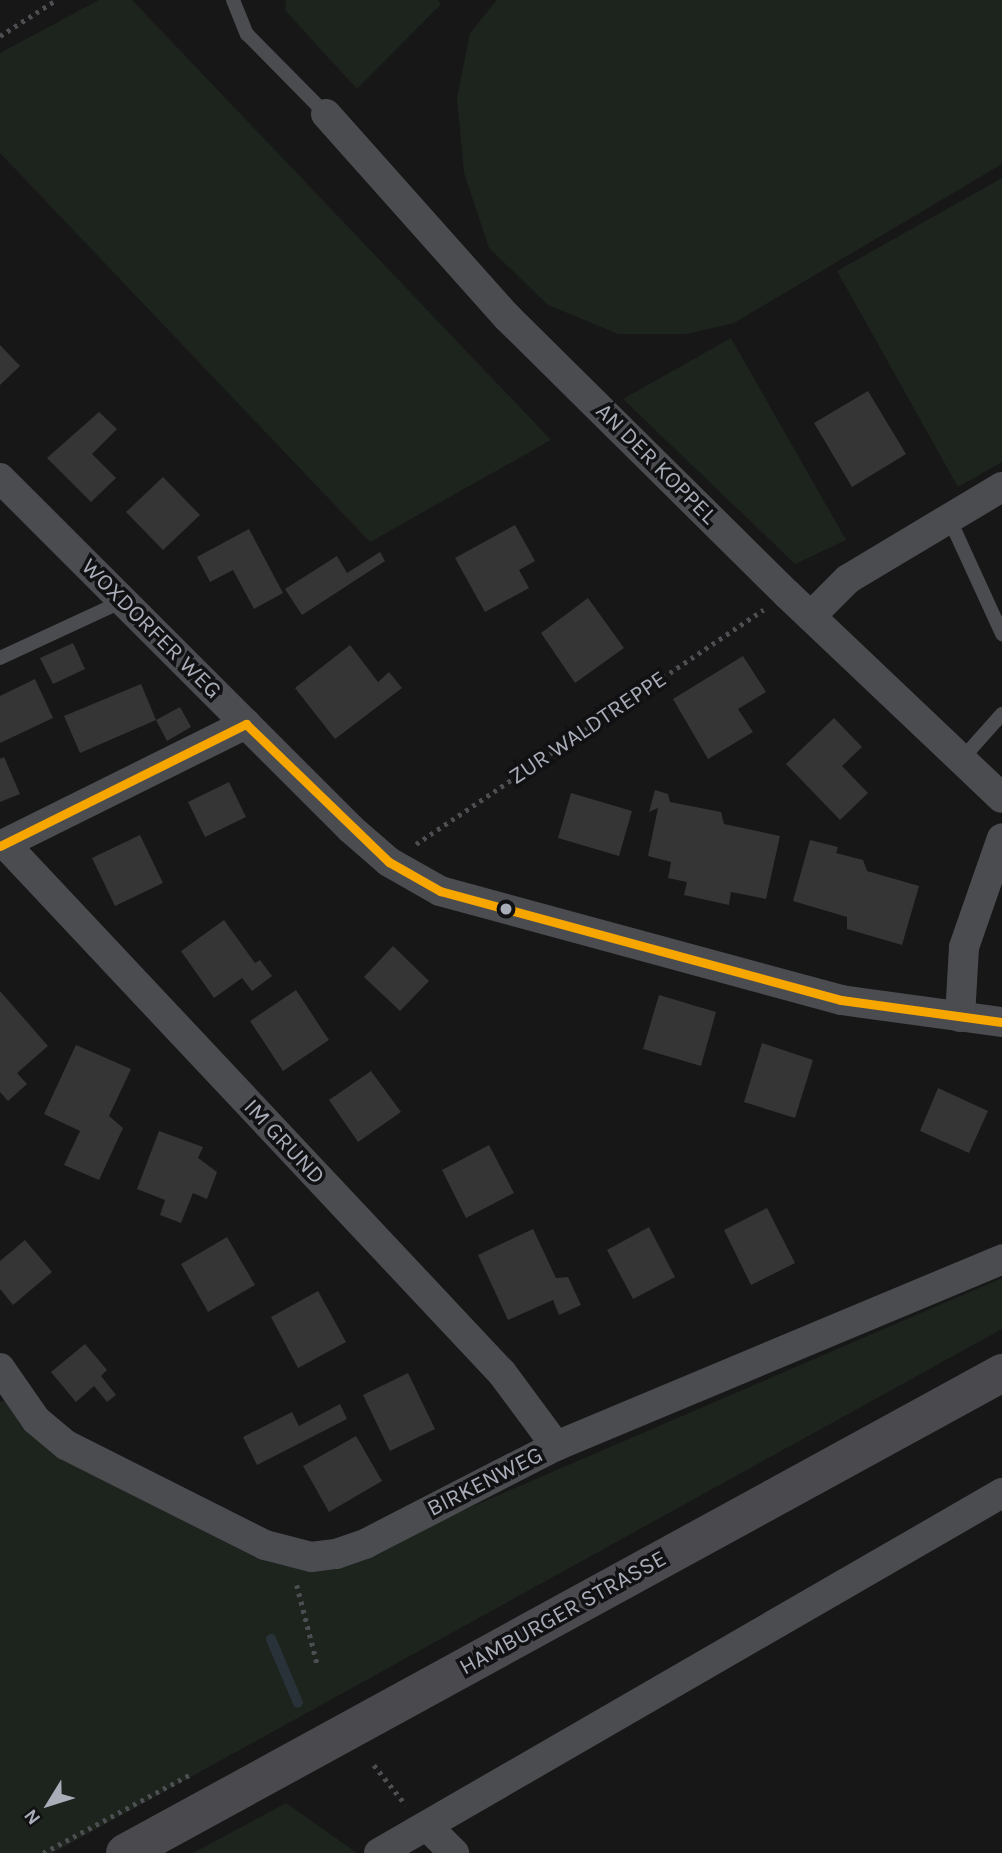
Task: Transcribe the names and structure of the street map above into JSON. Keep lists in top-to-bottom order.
{
  "streets": {
    "main road": ["HAMBURGER STRASSE"],
    "street": [
      "AN DER KOPPEL",
      "WOXDORFER WEG",
      "IM GRUND",
      "BIRKENWEG"
    ],
    "path": ["ZUR WALDTREPPE"]
  },
  "crossings": [
    ["AN DER KOPPEL", "ZUR WALDTREPPE"],
    ["WOXDORFER WEG", "ZUR WALDTREPPE"],
    ["IM GRUND", "BIRKENWEG"]
  ],
  "north": "bottom left"
}
